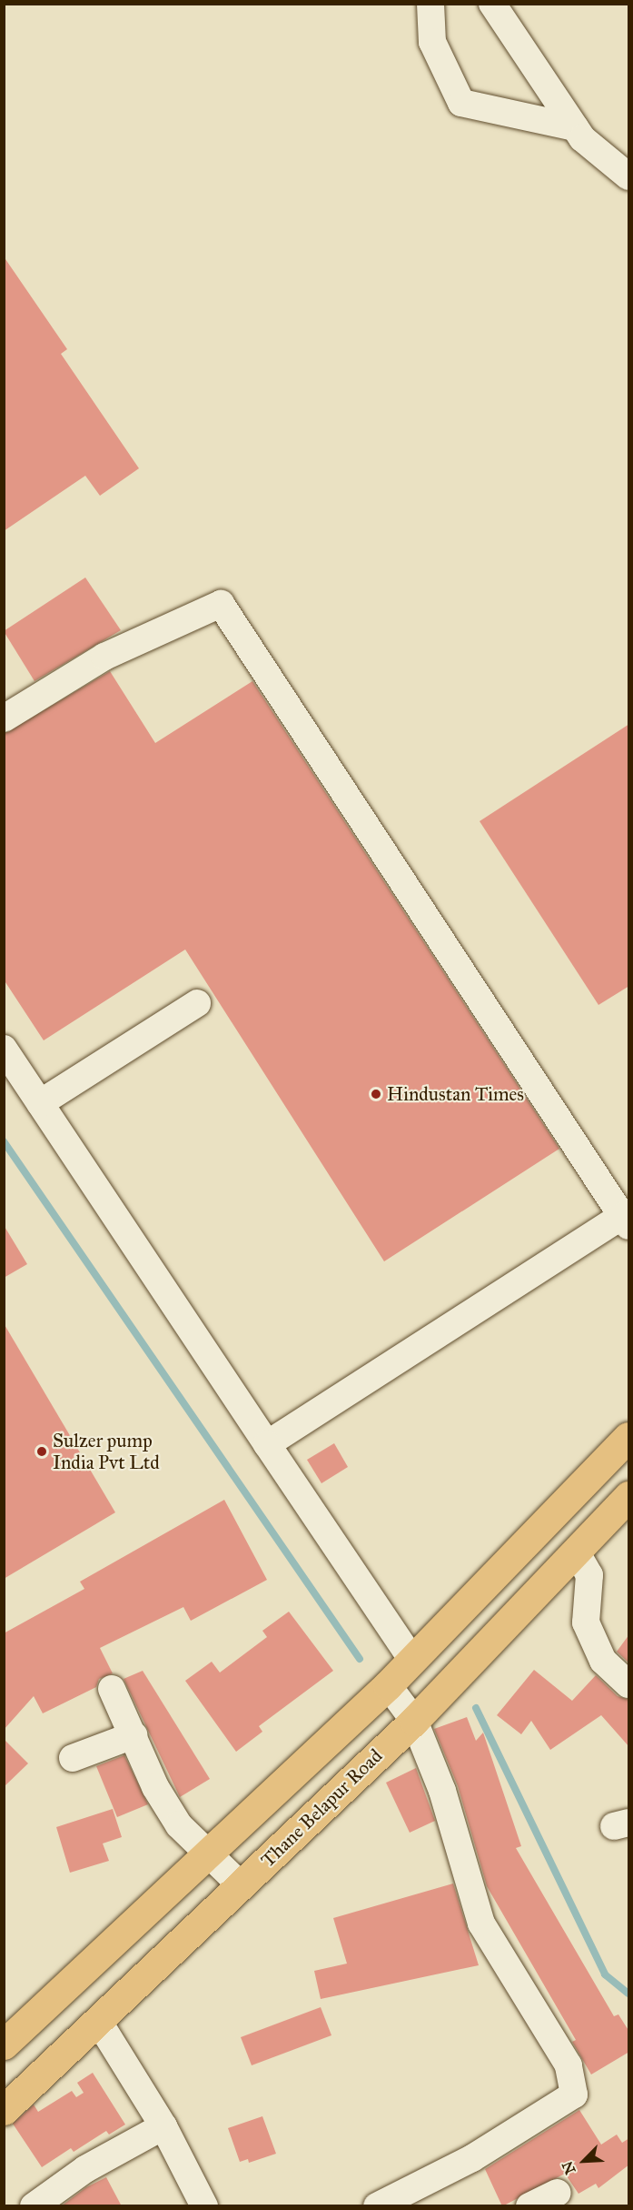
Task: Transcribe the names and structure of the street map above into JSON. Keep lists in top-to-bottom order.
{
  "streets": {
    "main road": ["Thane Belapur Road"]
  },
  "places": ["Hindustan Times", "Sulzer pump India Pvt Ltd"],
  "north": "bottom left"
}
